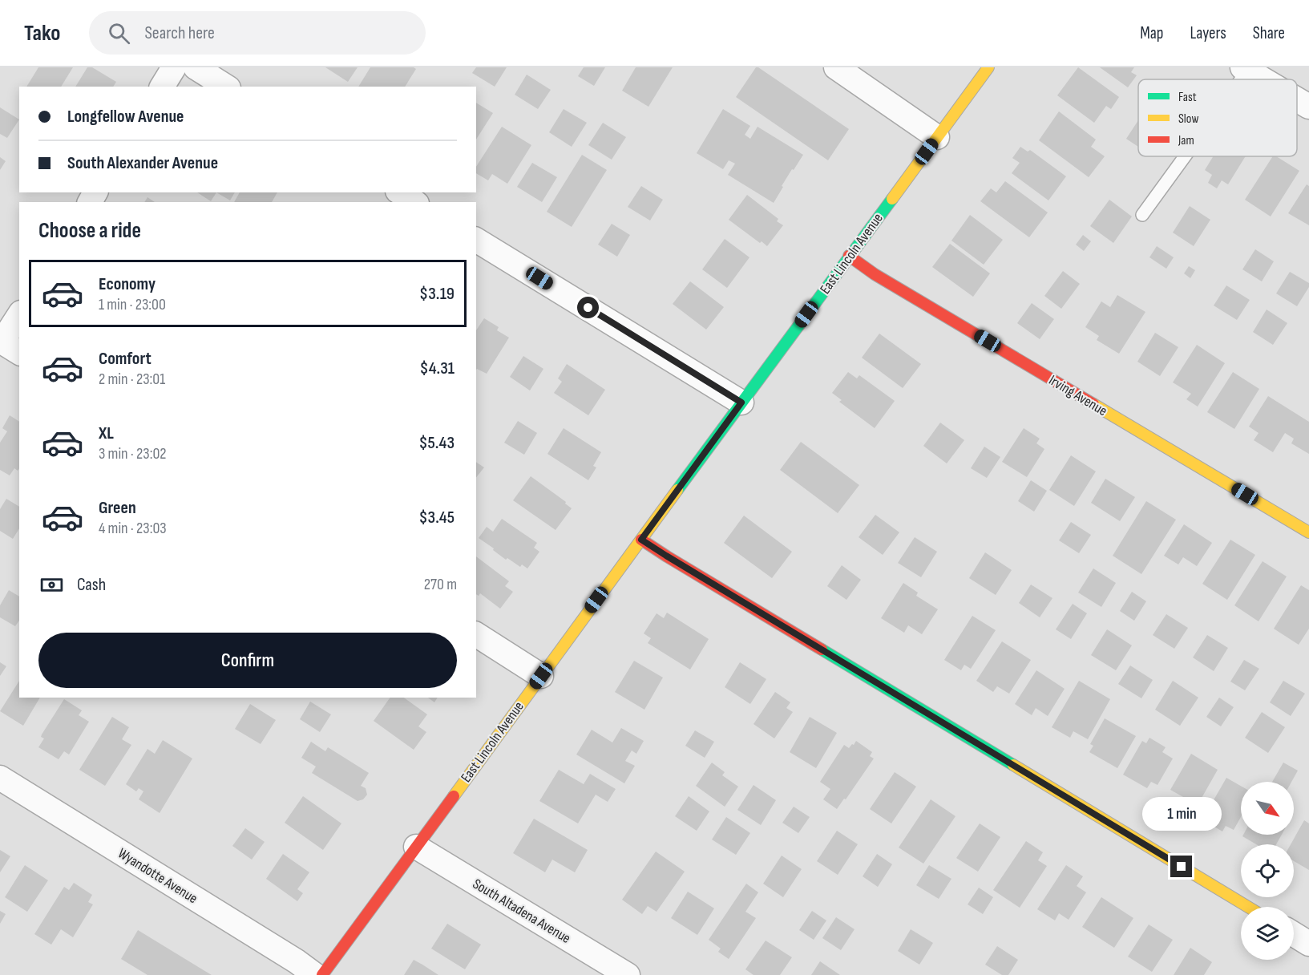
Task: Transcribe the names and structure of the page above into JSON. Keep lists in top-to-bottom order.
{
  "streets": {
    "street": [
      "East Lincoln Avenue",
      "Irving Avenue",
      "Wyandotte Avenue",
      "South Altadena Avenue"
    ]
  },
  "crossings": [
    ["East Lincoln Avenue", "Irving Avenue"],
    ["East Lincoln Avenue", "South Altadena Avenue"]
  ],
  "legend": ["Fast", "Slow", "Jam"],
  "north": "bottom right",
  "page": {
    "header": "Tako",
    "search": "Search here",
    "nav": ["Map", "Layers", "Share"],
    "banner": ["Longfellow Avenue", "South Alexander Avenue"],
    "heading": "Choose a ride",
    "list": [
      {
        "name": "Economy",
        "note": "1 min · 23:00",
        "value": "$3.19"
      },
      {
        "name": "Comfort",
        "note": "2 min · 23:01",
        "value": "$4.31"
      },
      {
        "name": "XL",
        "note": "3 min · 23:02",
        "value": "$5.43"
      },
      {
        "name": "Green",
        "note": "4 min · 23:03",
        "value": "$3.45"
      }
    ],
    "pay": ["Cash", "270 m"],
    "buttons": "Confirm",
    "bubble": "1 min"
  }
}
